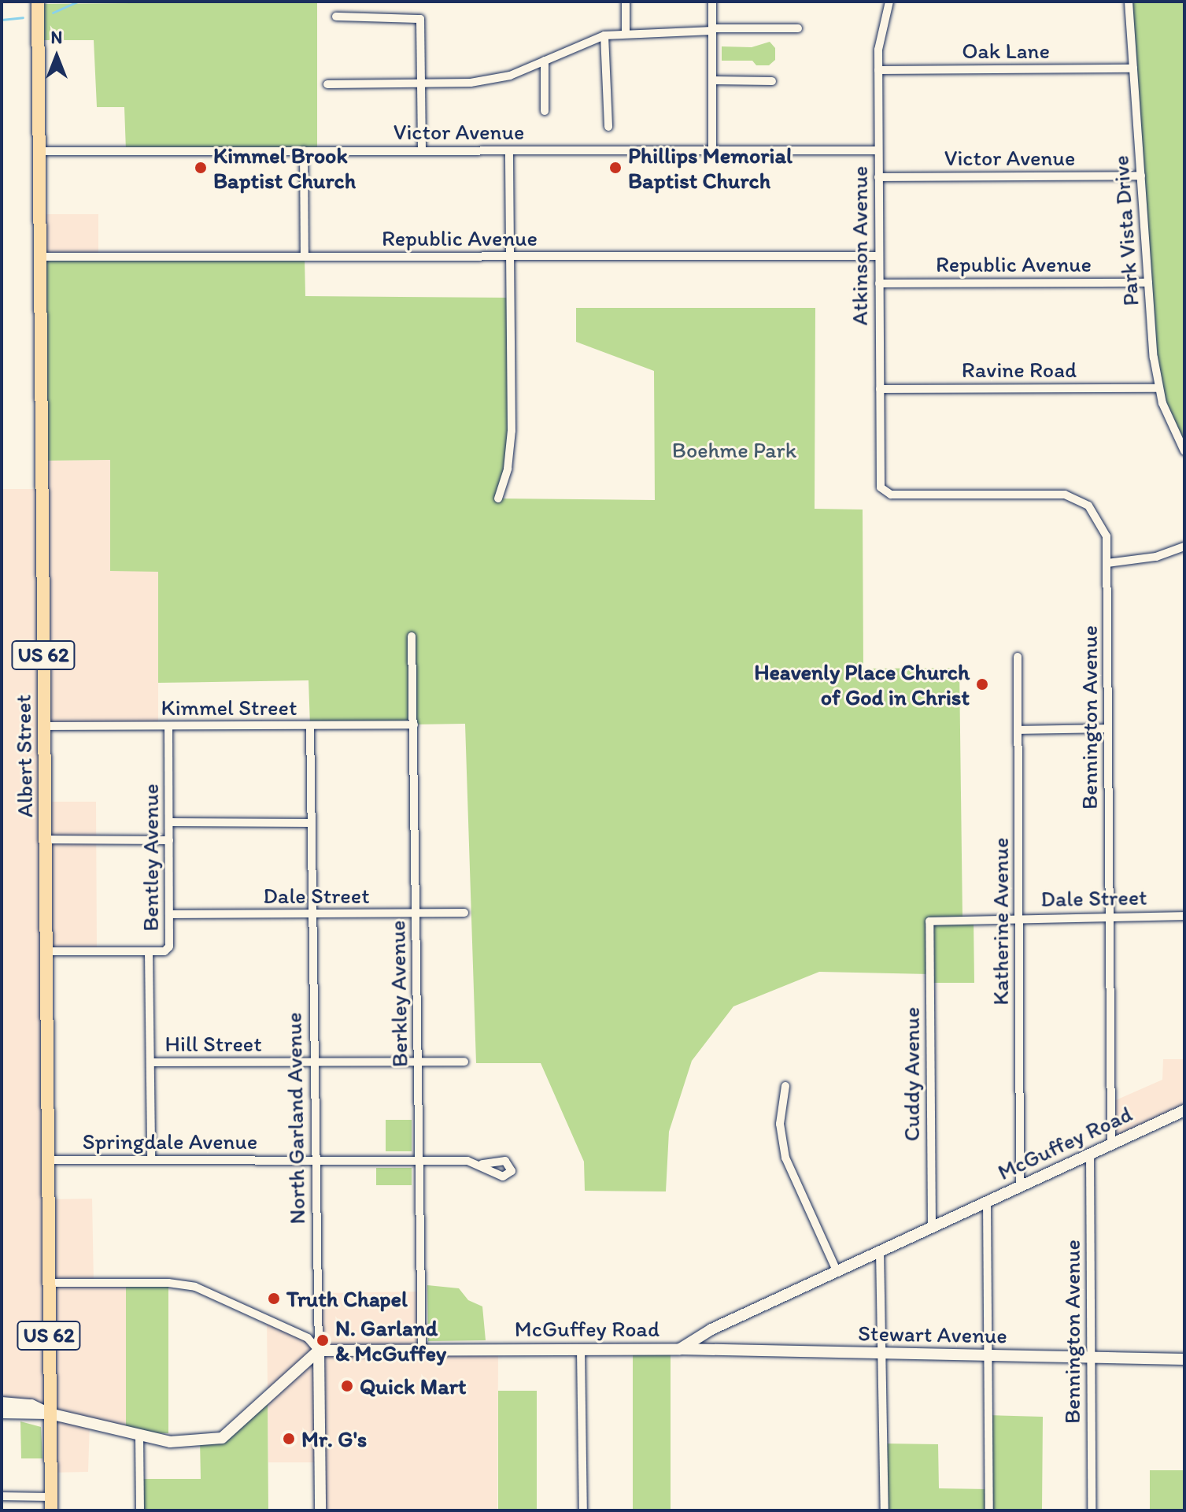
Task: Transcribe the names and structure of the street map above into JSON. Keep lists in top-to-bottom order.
{
  "streets": {
    "main road": ["US 62", "Albert Street"],
    "street": [
      "Oak Lane",
      "Victor Avenue",
      "Park Vista Drive",
      "Republic Avenue",
      "Atkinson Avenue",
      "Ravine Road",
      "Kimmel Street",
      "Bennington Avenue",
      "Bentley Avenue",
      "Dale Street",
      "Katherine Avenue",
      "Berkley Avenue",
      "Hill Street",
      "Cuddy Avenue",
      "North Garland Avenue",
      "Springdale Avenue",
      "McGuffey Road",
      "Stewart Avenue"
    ]
  },
  "crossings": [
    ["Oak Lane", "Park Vista Drive"],
    ["Oak Lane", "Atkinson Avenue"],
    ["Victor Avenue", "Park Vista Drive"],
    ["Victor Avenue", "Atkinson Avenue"],
    ["Victor Avenue", "Albert Street"],
    ["Park Vista Drive", "Republic Avenue"],
    ["Park Vista Drive", "Ravine Road"],
    ["Republic Avenue", "Atkinson Avenue"],
    ["Republic Avenue", "Albert Street"],
    ["Atkinson Avenue", "Ravine Road"],
    ["Atkinson Avenue", "Bennington Avenue"],
    ["Kimmel Street", "Albert Street"],
    ["Kimmel Street", "Bentley Avenue"],
    ["Kimmel Street", "Berkley Avenue"],
    ["Kimmel Street", "North Garland Avenue"],
    ["Bennington Avenue", "Dale Street"],
    ["Bennington Avenue", "McGuffey Road"],
    ["Bennington Avenue", "Stewart Avenue"],
    ["Albert Street", "Springdale Avenue"],
    ["Bentley Avenue", "Dale Street"],
    ["Bentley Avenue", "Hill Street"],
    ["Bentley Avenue", "Springdale Avenue"],
    ["Dale Street", "Katherine Avenue"],
    ["Dale Street", "Berkley Avenue"],
    ["Dale Street", "Cuddy Avenue"],
    ["Dale Street", "North Garland Avenue"],
    ["Katherine Avenue", "McGuffey Road"],
    ["Berkley Avenue", "Hill Street"],
    ["Berkley Avenue", "Springdale Avenue"],
    ["Berkley Avenue", "McGuffey Road"],
    ["Hill Street", "North Garland Avenue"],
    ["Cuddy Avenue", "McGuffey Road"],
    ["North Garland Avenue", "Springdale Avenue"],
    ["North Garland Avenue", "McGuffey Road"],
    ["McGuffey Road", "Stewart Avenue"]
  ],
  "parks": ["Boehme Park"],
  "places": [
    "Kimmel Brook Baptist Church",
    "Phillips Memorial Baptist Church",
    "Heavenly Place Church of God in Christ",
    "Truth Chapel",
    "N. Garland & McGuffey",
    "Quick Mart",
    "Mr. G's"
  ],
  "north": "top"
}
